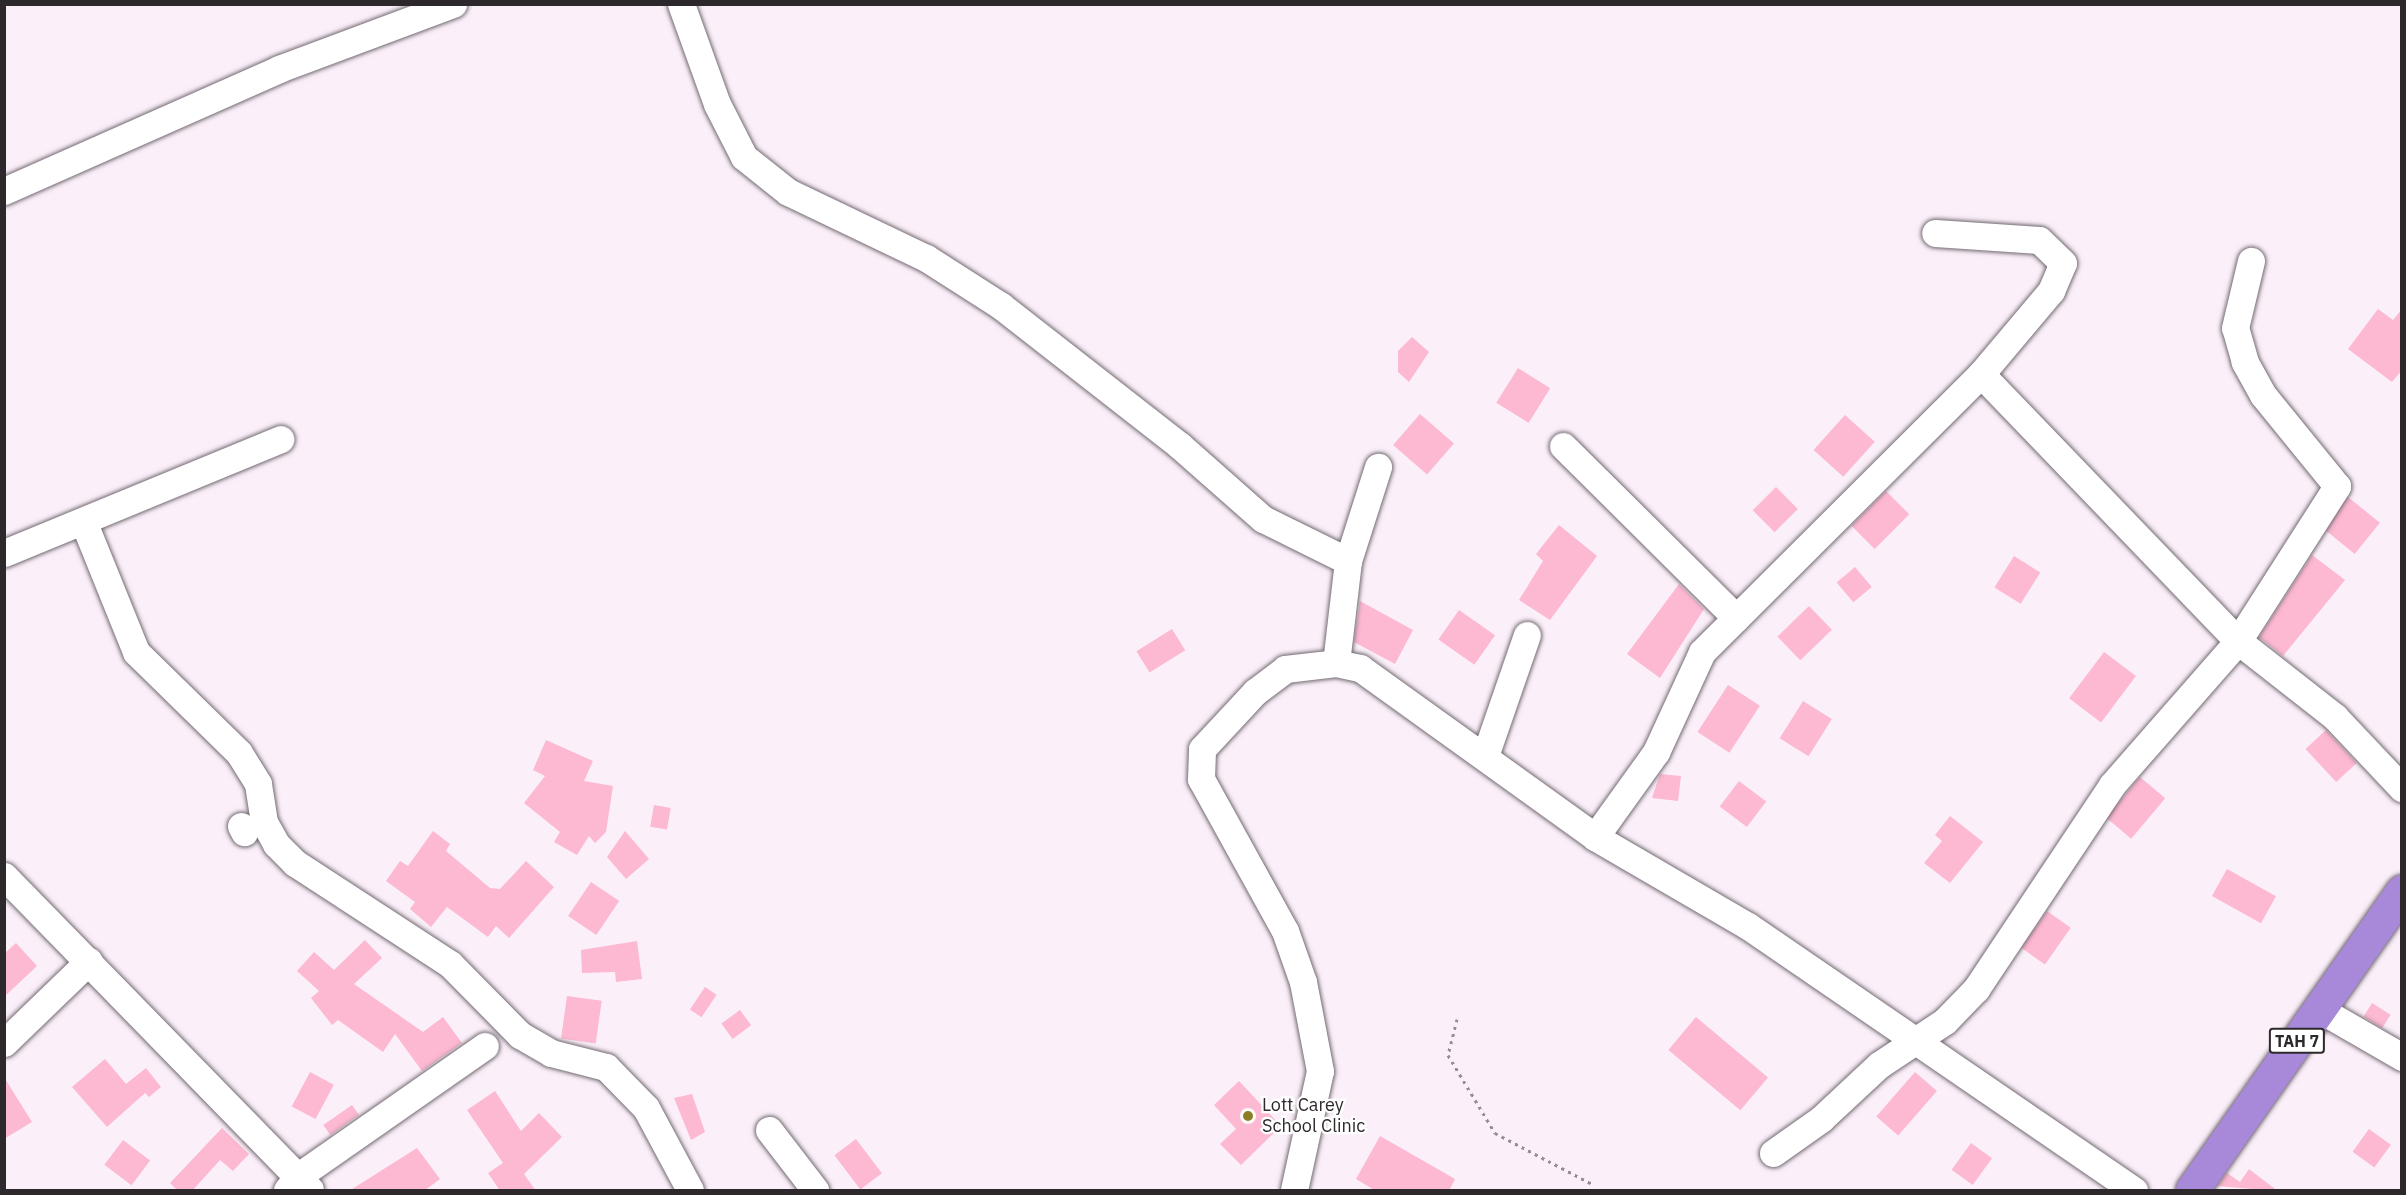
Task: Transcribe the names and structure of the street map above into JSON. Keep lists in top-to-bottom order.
{
  "streets": {
    "highway": ["TAH 7"]
  },
  "places": ["Lott Carey School Clinic"]
}
